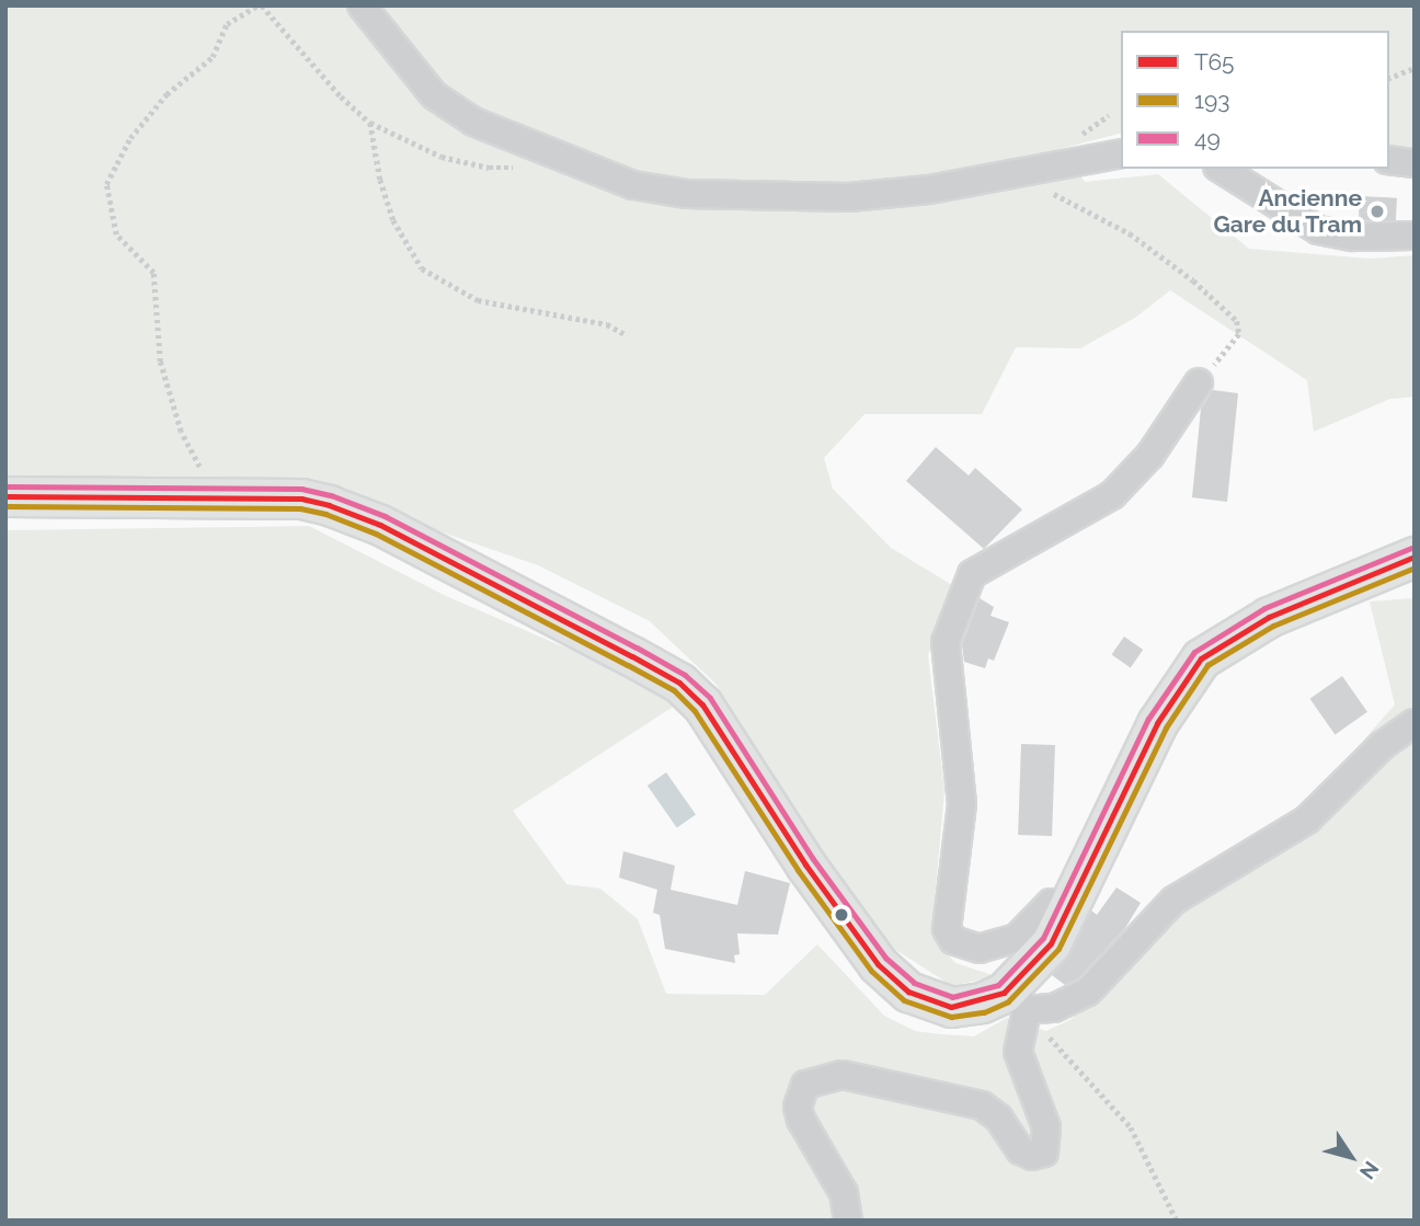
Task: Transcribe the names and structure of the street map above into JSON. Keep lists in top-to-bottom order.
{
  "places": ["Ancienne Gare du Tram"],
  "lines": ["transit line 49", "transit line T65", "transit line 193"],
  "legend": ["T65", "193", "49"],
  "north": "bottom right"
}
